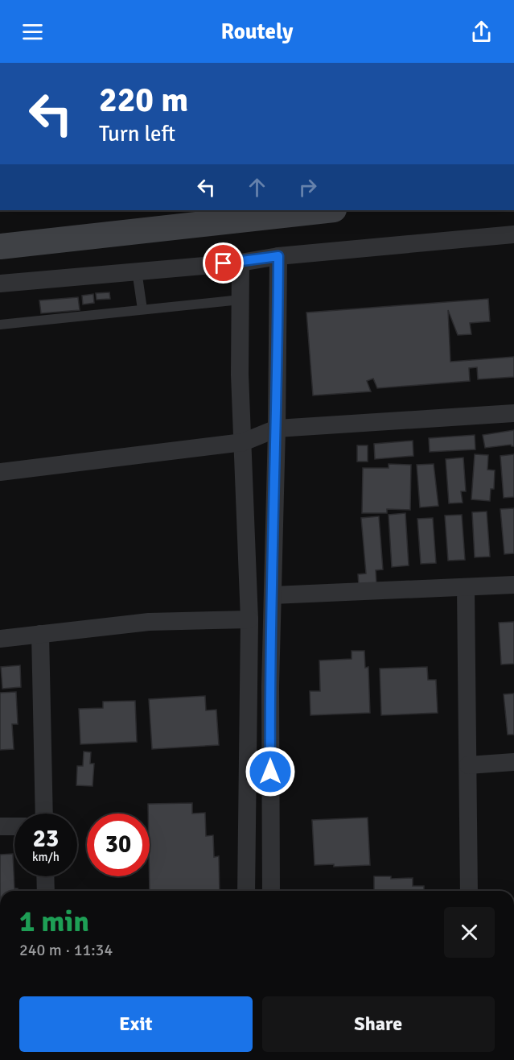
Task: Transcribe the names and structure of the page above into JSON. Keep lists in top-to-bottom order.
{
  "page": {
    "header": "Routely",
    "turn": ["220 m", "Turn left"],
    "speed": "23 km/h",
    "limit": "30",
    "heading": ["1 min", "240 m · 11:34"],
    "buttons": ["Exit", "Share"]
  }
}
